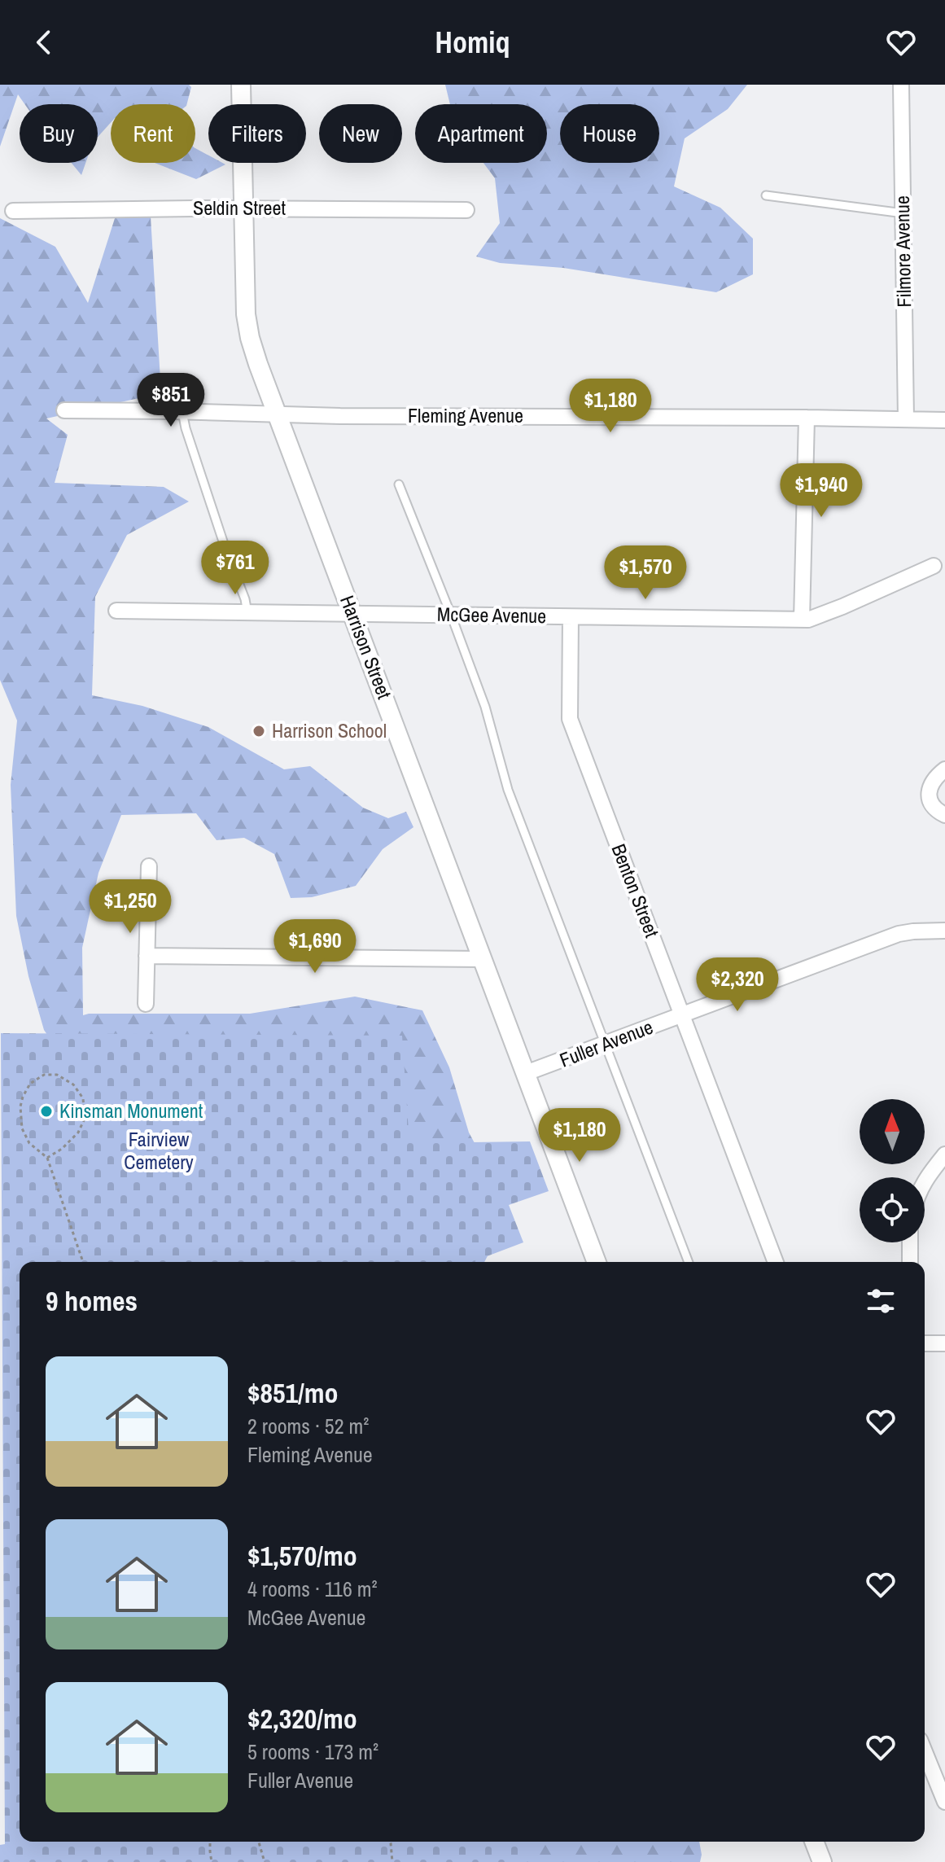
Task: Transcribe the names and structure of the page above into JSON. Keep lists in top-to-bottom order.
{
  "streets": {
    "street": [
      "Seldin Street",
      "Filmore Avenue",
      "Fleming Avenue",
      "McGee Avenue",
      "Harrison Street",
      "Benton Street",
      "Fuller Avenue"
    ]
  },
  "crossings": [
    ["Seldin Street", "Harrison Street"],
    ["Filmore Avenue", "Fleming Avenue"],
    ["Fleming Avenue", "Harrison Street"],
    ["McGee Avenue", "Harrison Street"],
    ["McGee Avenue", "Benton Street"],
    ["Harrison Street", "Fuller Avenue"],
    ["Benton Street", "Fuller Avenue"]
  ],
  "parks": ["Fairview Cemetery"],
  "places": ["Harrison School", "Kinsman Monument"],
  "north": "top",
  "page": {
    "header": "Homiq",
    "chip": [
      "Buy",
      "Rent",
      "Filters",
      "New",
      "Apartment",
      "House"
    ],
    "price": [
      "$851",
      "$1,180",
      "$1,940",
      "$761",
      "$1,570",
      "$1,250",
      "$1,690",
      "$2,320",
      "$1,180"
    ],
    "heading": "9 homes",
    "list": [
      {
        "name": "$851/mo",
        "note": "2 rooms · 52 m² · Fleming Avenue"
      },
      {
        "name": "$1,570/mo",
        "note": "4 rooms · 116 m² · McGee Avenue"
      },
      {
        "name": "$2,320/mo",
        "note": "5 rooms · 173 m² · Fuller Avenue"
      }
    ]
  }
}
